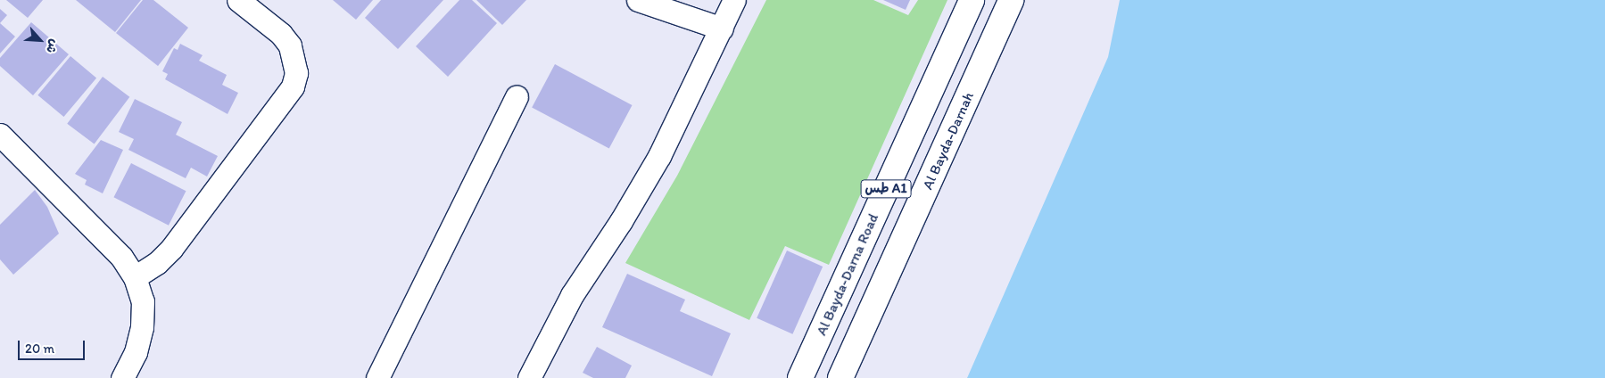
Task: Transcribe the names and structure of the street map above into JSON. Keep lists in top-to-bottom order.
{
  "streets": {
    "highway": ["Al Bayda-Darnah", "طس A1", "Al Bayda-Darna Road"]
  },
  "scale_bar": "20 m",
  "north": "bottom right"
}
